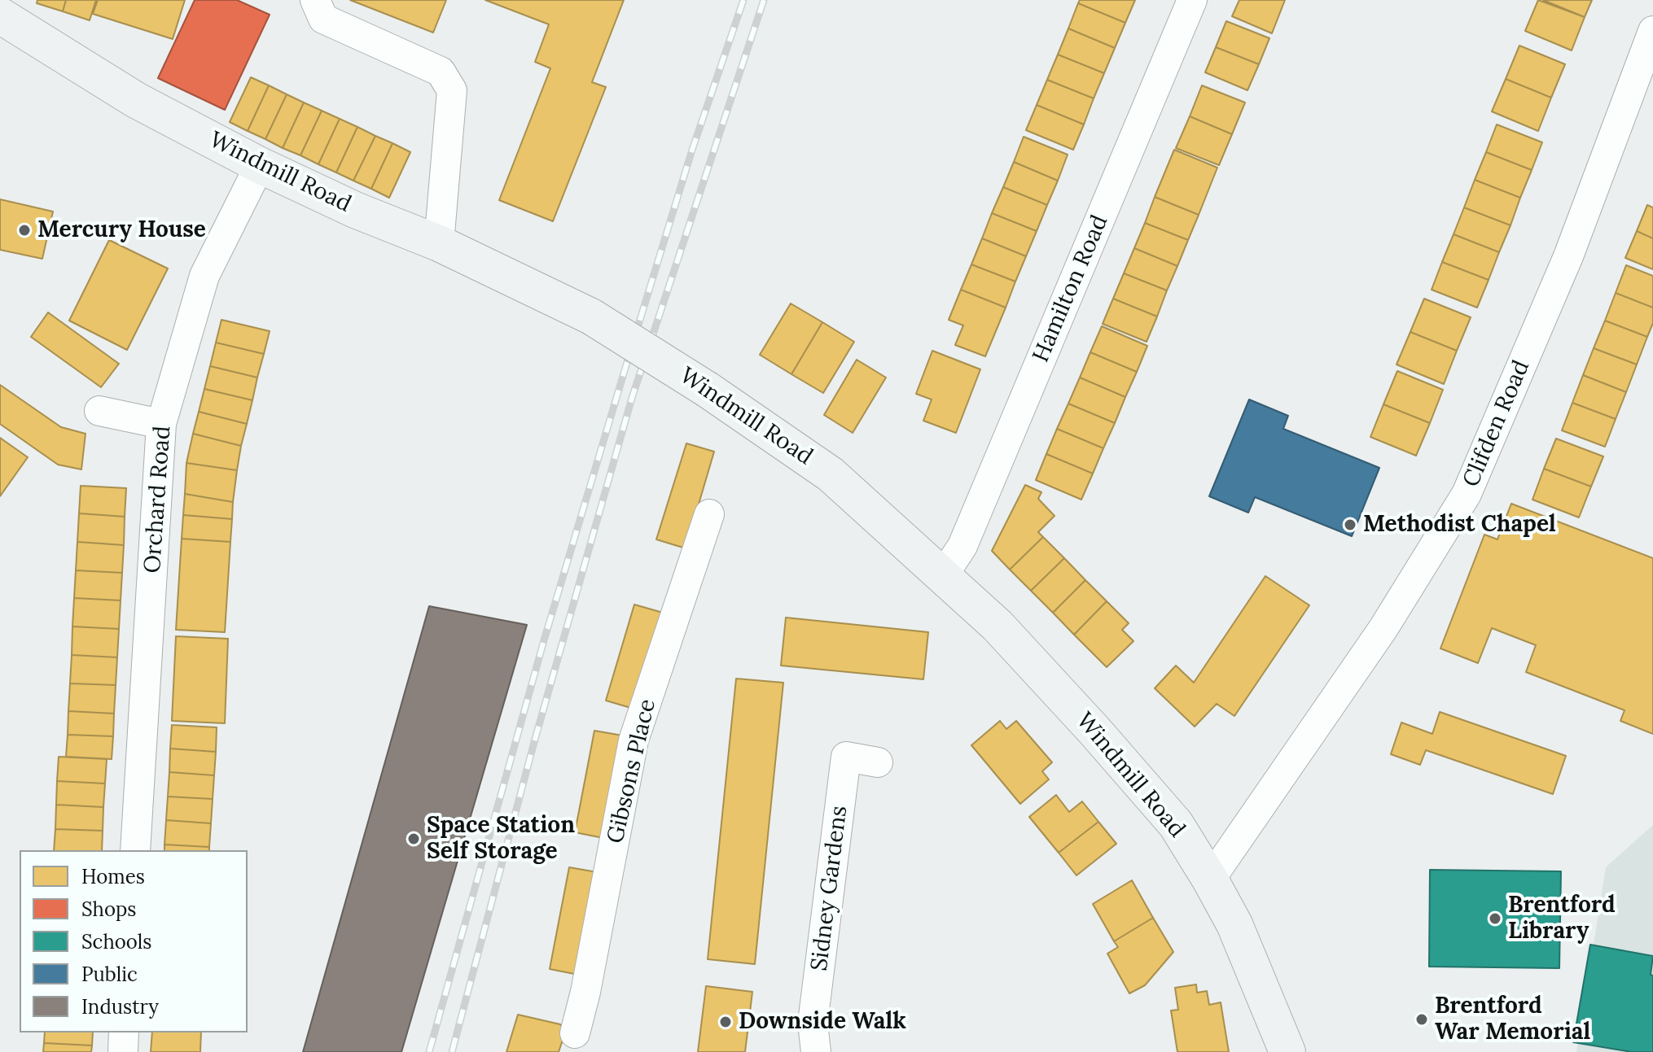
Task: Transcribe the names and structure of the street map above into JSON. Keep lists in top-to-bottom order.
{
  "streets": {
    "main road": ["Windmill Road"],
    "street": [
      "Hamilton Road",
      "Clifden Road",
      "Orchard Road",
      "Gibsons Place",
      "Sidney Gardens"
    ]
  },
  "crossings": [
    ["Windmill Road", "Hamilton Road"],
    ["Windmill Road", "Clifden Road"],
    ["Windmill Road", "Orchard Road"]
  ],
  "places": [
    "Mercury House",
    "Methodist Chapel",
    "Space Station Self Storage",
    "Brentford Library",
    "Brentford War Memorial",
    "Downside Walk"
  ],
  "legend": [
    "Homes",
    "Shops",
    "Schools",
    "Public",
    "Industry"
  ]
}
